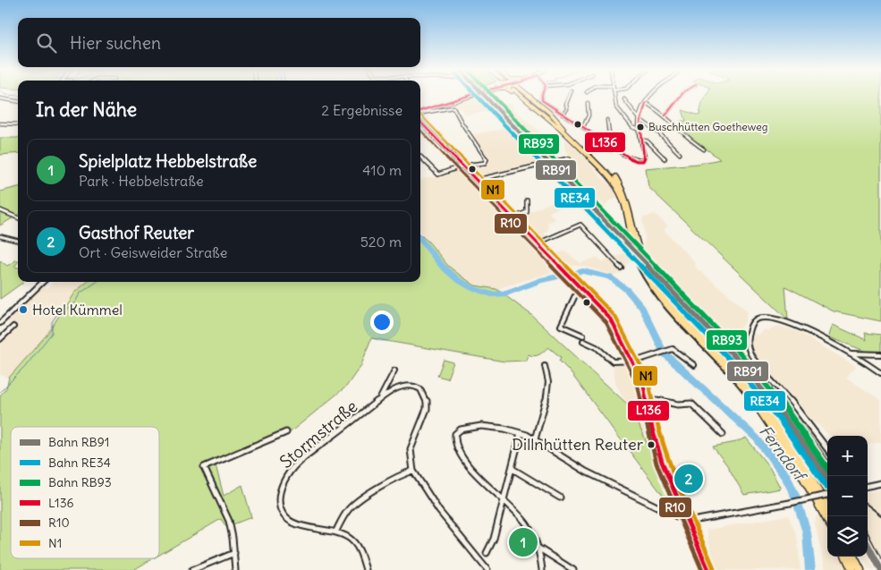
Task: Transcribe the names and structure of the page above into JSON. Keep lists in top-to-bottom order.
{
  "streets": {
    "street": ["Stormstraße"]
  },
  "water": ["Ferndorf"],
  "places": ["Buschhütten Goetheweg", "Hotel Kümmel", "Dillnhütten Reuter"],
  "lines": [
    "rail line RB91",
    "rail line RE34",
    "rail line RB93",
    "transit line L136",
    "transit line N1",
    "transit line R10"
  ],
  "legend": [
    "Bahn RB91",
    "Bahn RE34",
    "Bahn RB93",
    "L136",
    "R10",
    "N1"
  ],
  "page": {
    "search": "Hier suchen",
    "heading": ["In der Nähe", "2 Ergebnisse"],
    "list": [
      {
        "mark": "1",
        "name": "Spielplatz Hebbelstraße",
        "note": "Park · Hebbelstraße",
        "value": "410 m"
      },
      {
        "mark": "2",
        "name": "Gasthof Reuter",
        "note": "Ort · Geisweider Straße",
        "value": "520 m"
      }
    ],
    "map_buttons": ["+", "−"],
    "pins": ["2", "1"]
  }
}
